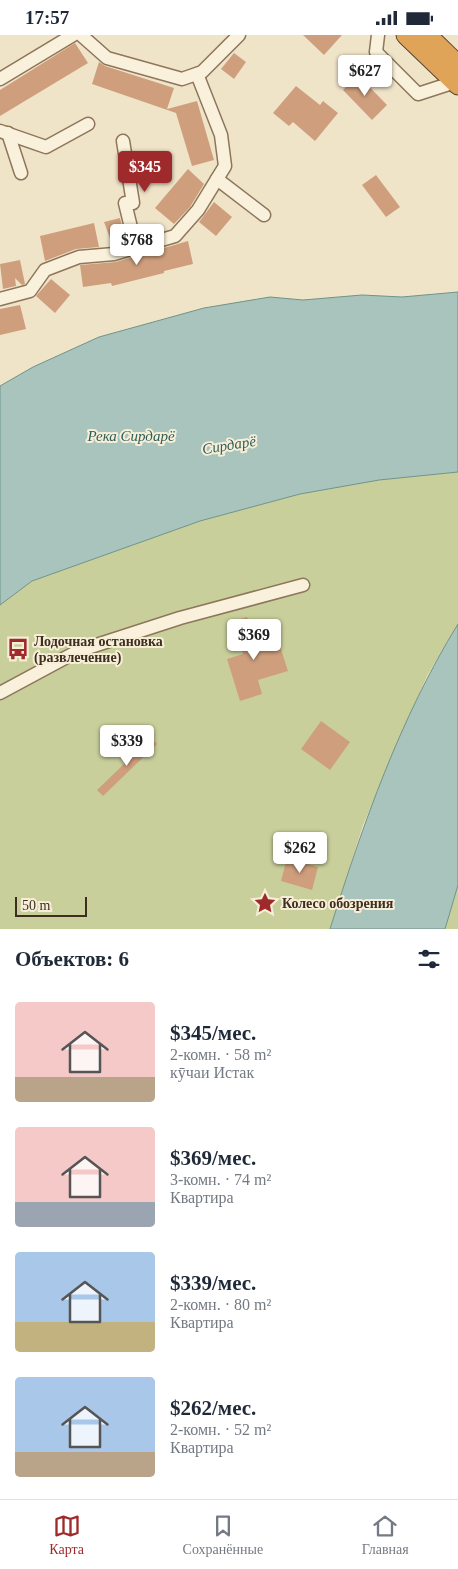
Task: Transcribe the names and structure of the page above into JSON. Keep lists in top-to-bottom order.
{
  "water": ["Река Сирдарё", "Сирдарё"],
  "places": {
    "bus stop": ["Лодочная остановка (развлечение)"],
    "place": ["Колесо обозрения"]
  },
  "scale_bar": "50 m",
  "page": {
    "status": "17:57",
    "price": [
      "$627",
      "$345",
      "$768",
      "$369",
      "$339",
      "$262"
    ],
    "scale": "50 m",
    "heading": "Объектов: 6",
    "list": [
      {
        "name": "$345/мес.",
        "note": "2-комн. · 58 m² · кӯчаи Истак"
      },
      {
        "name": "$369/мес.",
        "note": "3-комн. · 74 m² · Квартира"
      },
      {
        "name": "$339/мес.",
        "note": "2-комн. · 80 m² · Квартира"
      },
      {
        "name": "$262/мес.",
        "note": "2-комн. · 52 m² · Квартира"
      }
    ],
    "tabs": ["Карта", "Сохранённые", "Главная"]
  }
}
